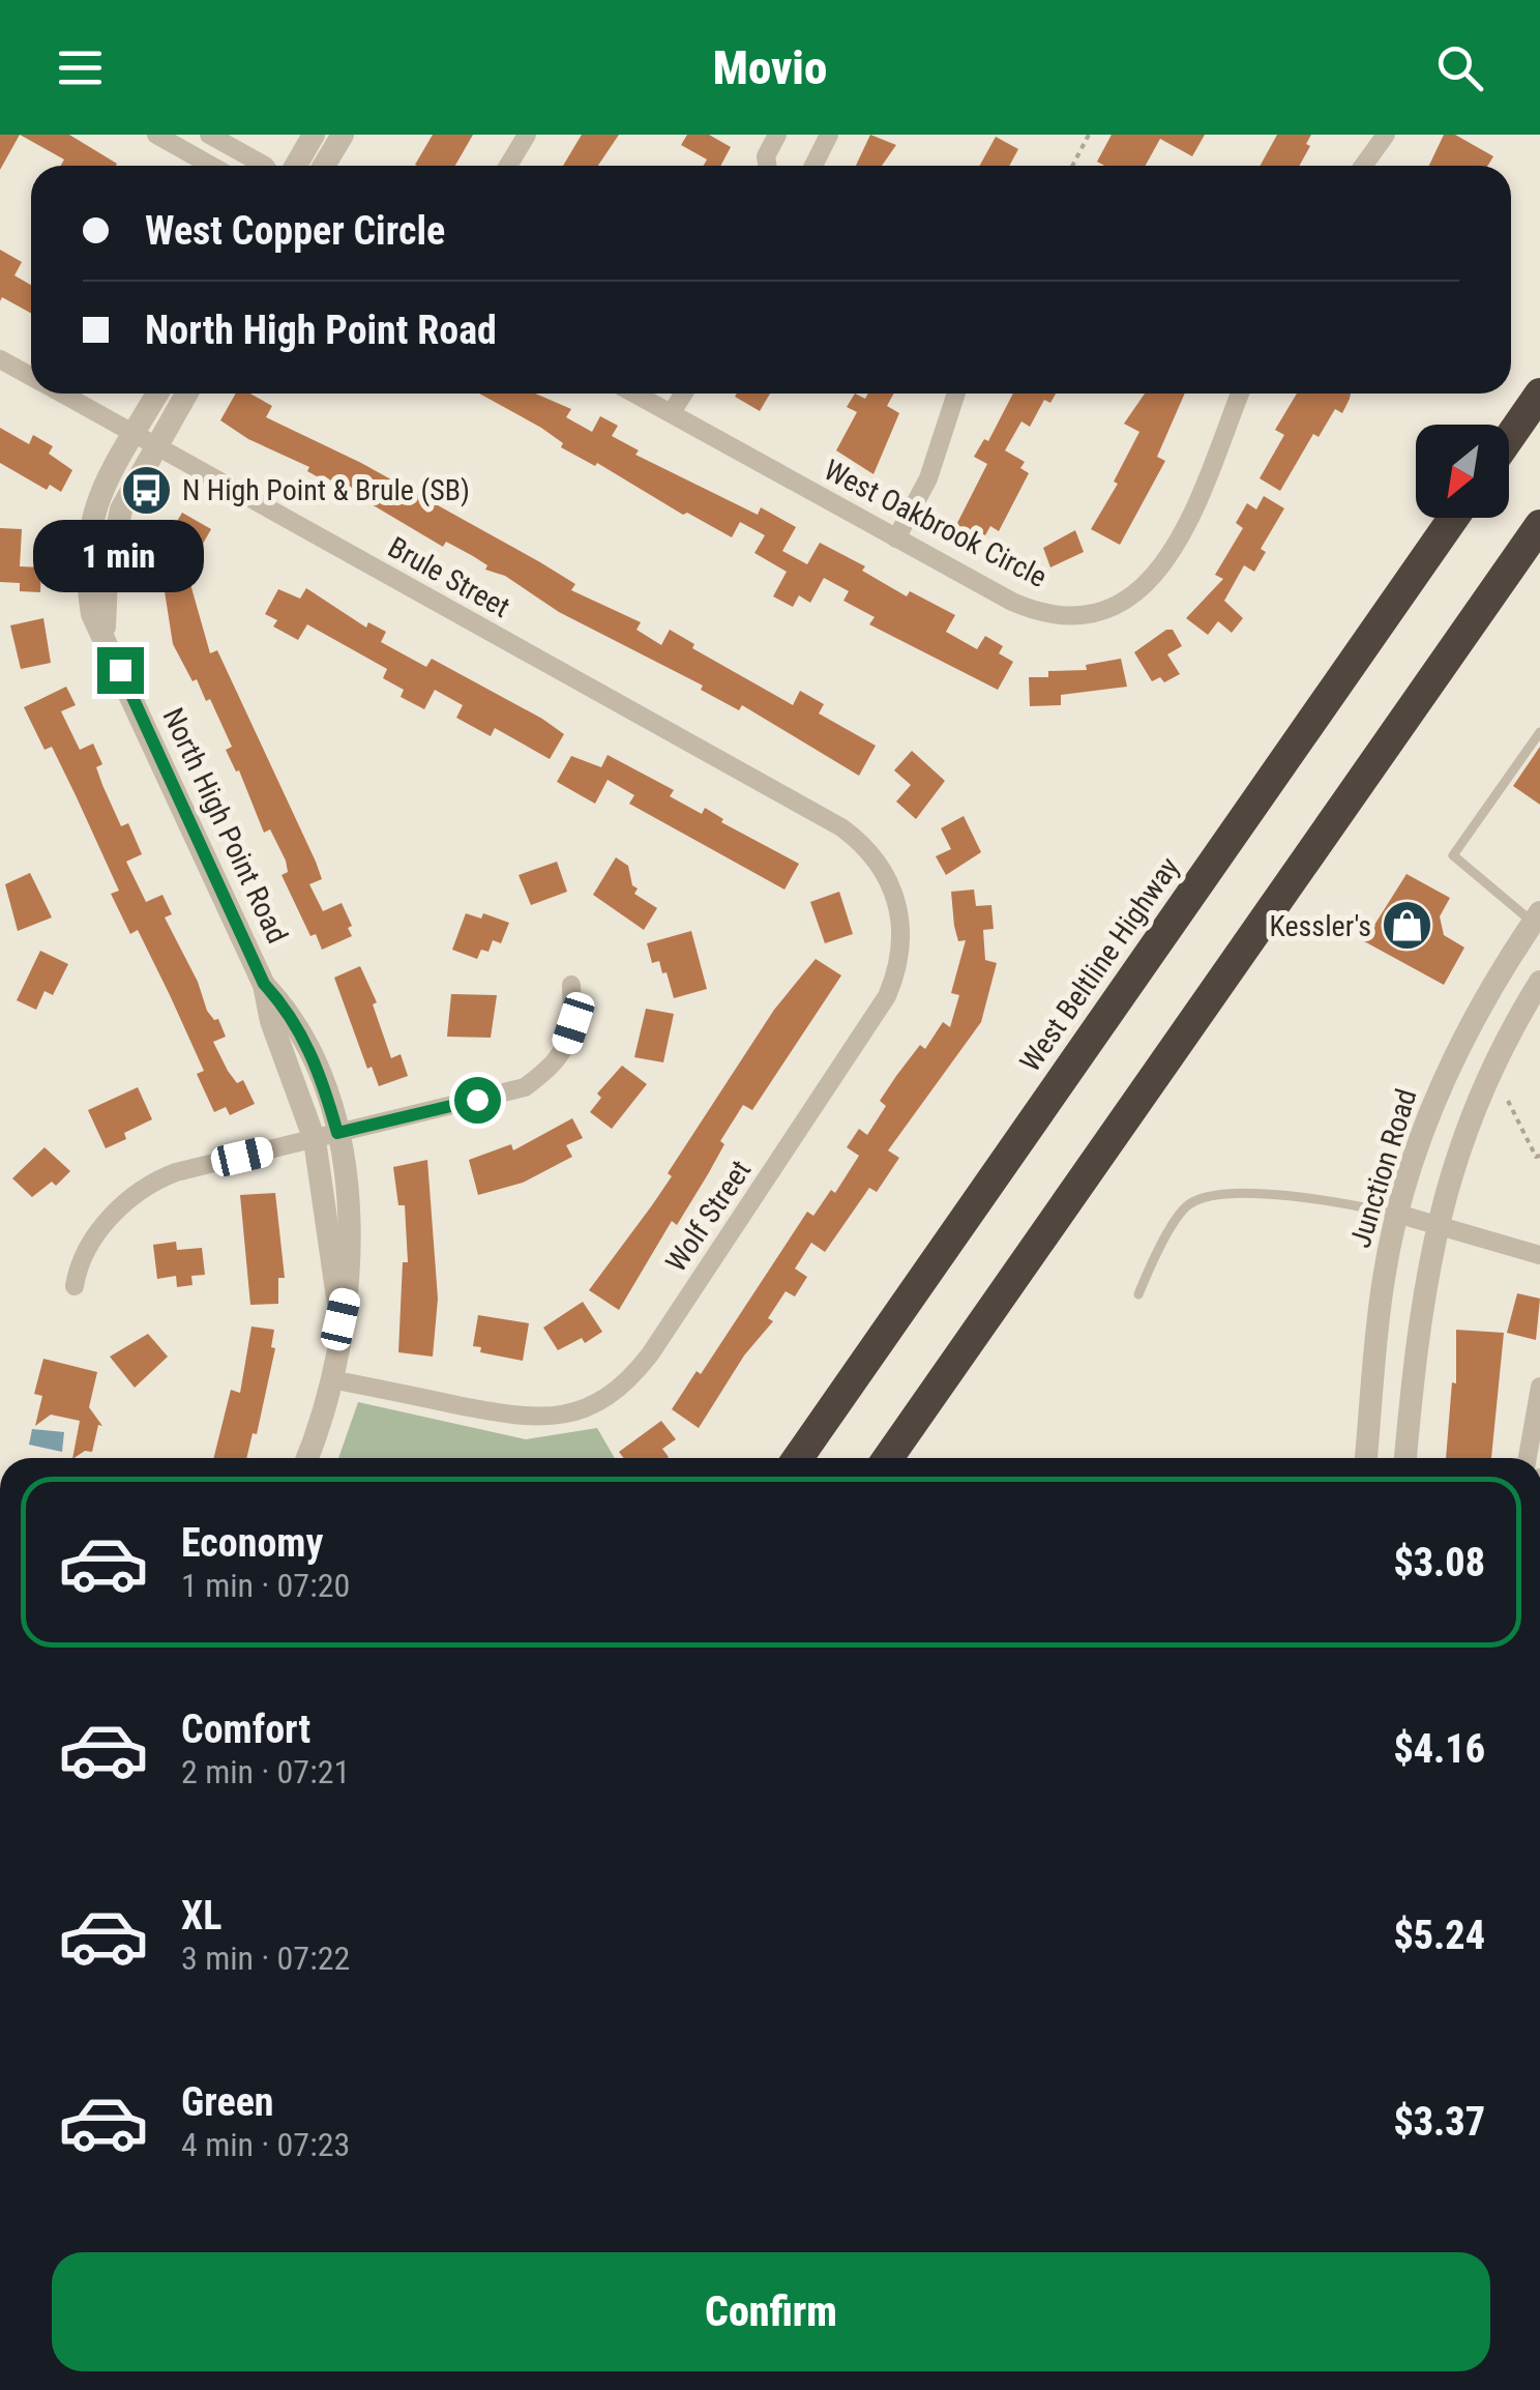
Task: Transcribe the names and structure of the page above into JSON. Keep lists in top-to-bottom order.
{
  "streets": {
    "highway": ["West Beltline Highway"],
    "street": [
      "West Oakbrook Circle",
      "Brule Street",
      "North High Point Road",
      "Junction Road",
      "Wolf Street"
    ]
  },
  "crossings": [
    ["Brule Street", "North High Point Road"],
    ["Brule Street", "Wolf Street"],
    ["North High Point Road", "Wolf Street"]
  ],
  "places": {
    "bus stop": ["N High Point & Brule (SB)"],
    "shop": ["Kessler's"]
  },
  "north": "bottom left",
  "page": {
    "header": "Movio",
    "banner": ["West Copper Circle", "North High Point Road"],
    "bubble": "1 min",
    "list": [
      {
        "name": "Economy",
        "note": "1 min · 07:20",
        "value": "$3.08"
      },
      {
        "name": "Comfort",
        "note": "2 min · 07:21",
        "value": "$4.16"
      },
      {
        "name": "XL",
        "note": "3 min · 07:22",
        "value": "$5.24"
      },
      {
        "name": "Green",
        "note": "4 min · 07:23",
        "value": "$3.37"
      }
    ],
    "buttons": "Confirm"
  }
}
